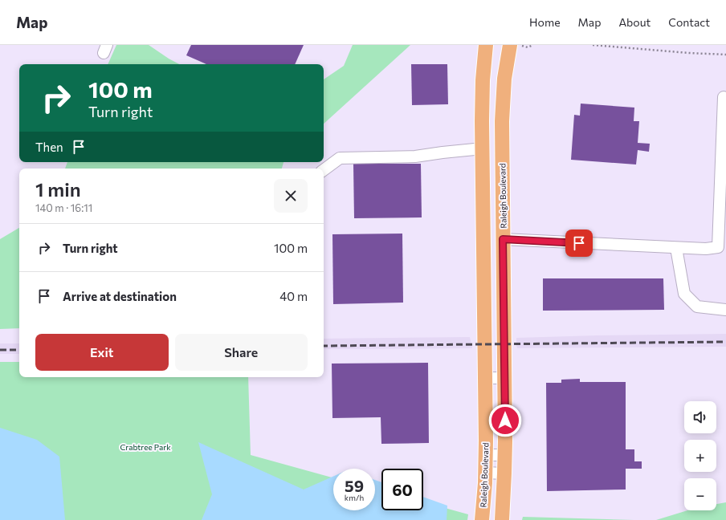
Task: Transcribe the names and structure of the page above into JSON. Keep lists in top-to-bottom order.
{
  "streets": {
    "main road": ["Raleigh Boulevard"]
  },
  "parks": ["Crabtree Park"],
  "page": {
    "header": "Map",
    "nav": [
      "Home",
      "Map",
      "About",
      "Contact"
    ],
    "turn": ["100 m", "Turn right"],
    "then": "Then",
    "heading": ["1 min", "140 m · 16:11"],
    "list": [
      {
        "name": "Turn right",
        "value": "100 m"
      },
      {
        "name": "Arrive at destination",
        "value": "40 m"
      }
    ],
    "buttons": ["Exit", "Share"],
    "map_buttons": ["+", "−"],
    "speed": "59 km/h",
    "limit": "60"
  }
}
